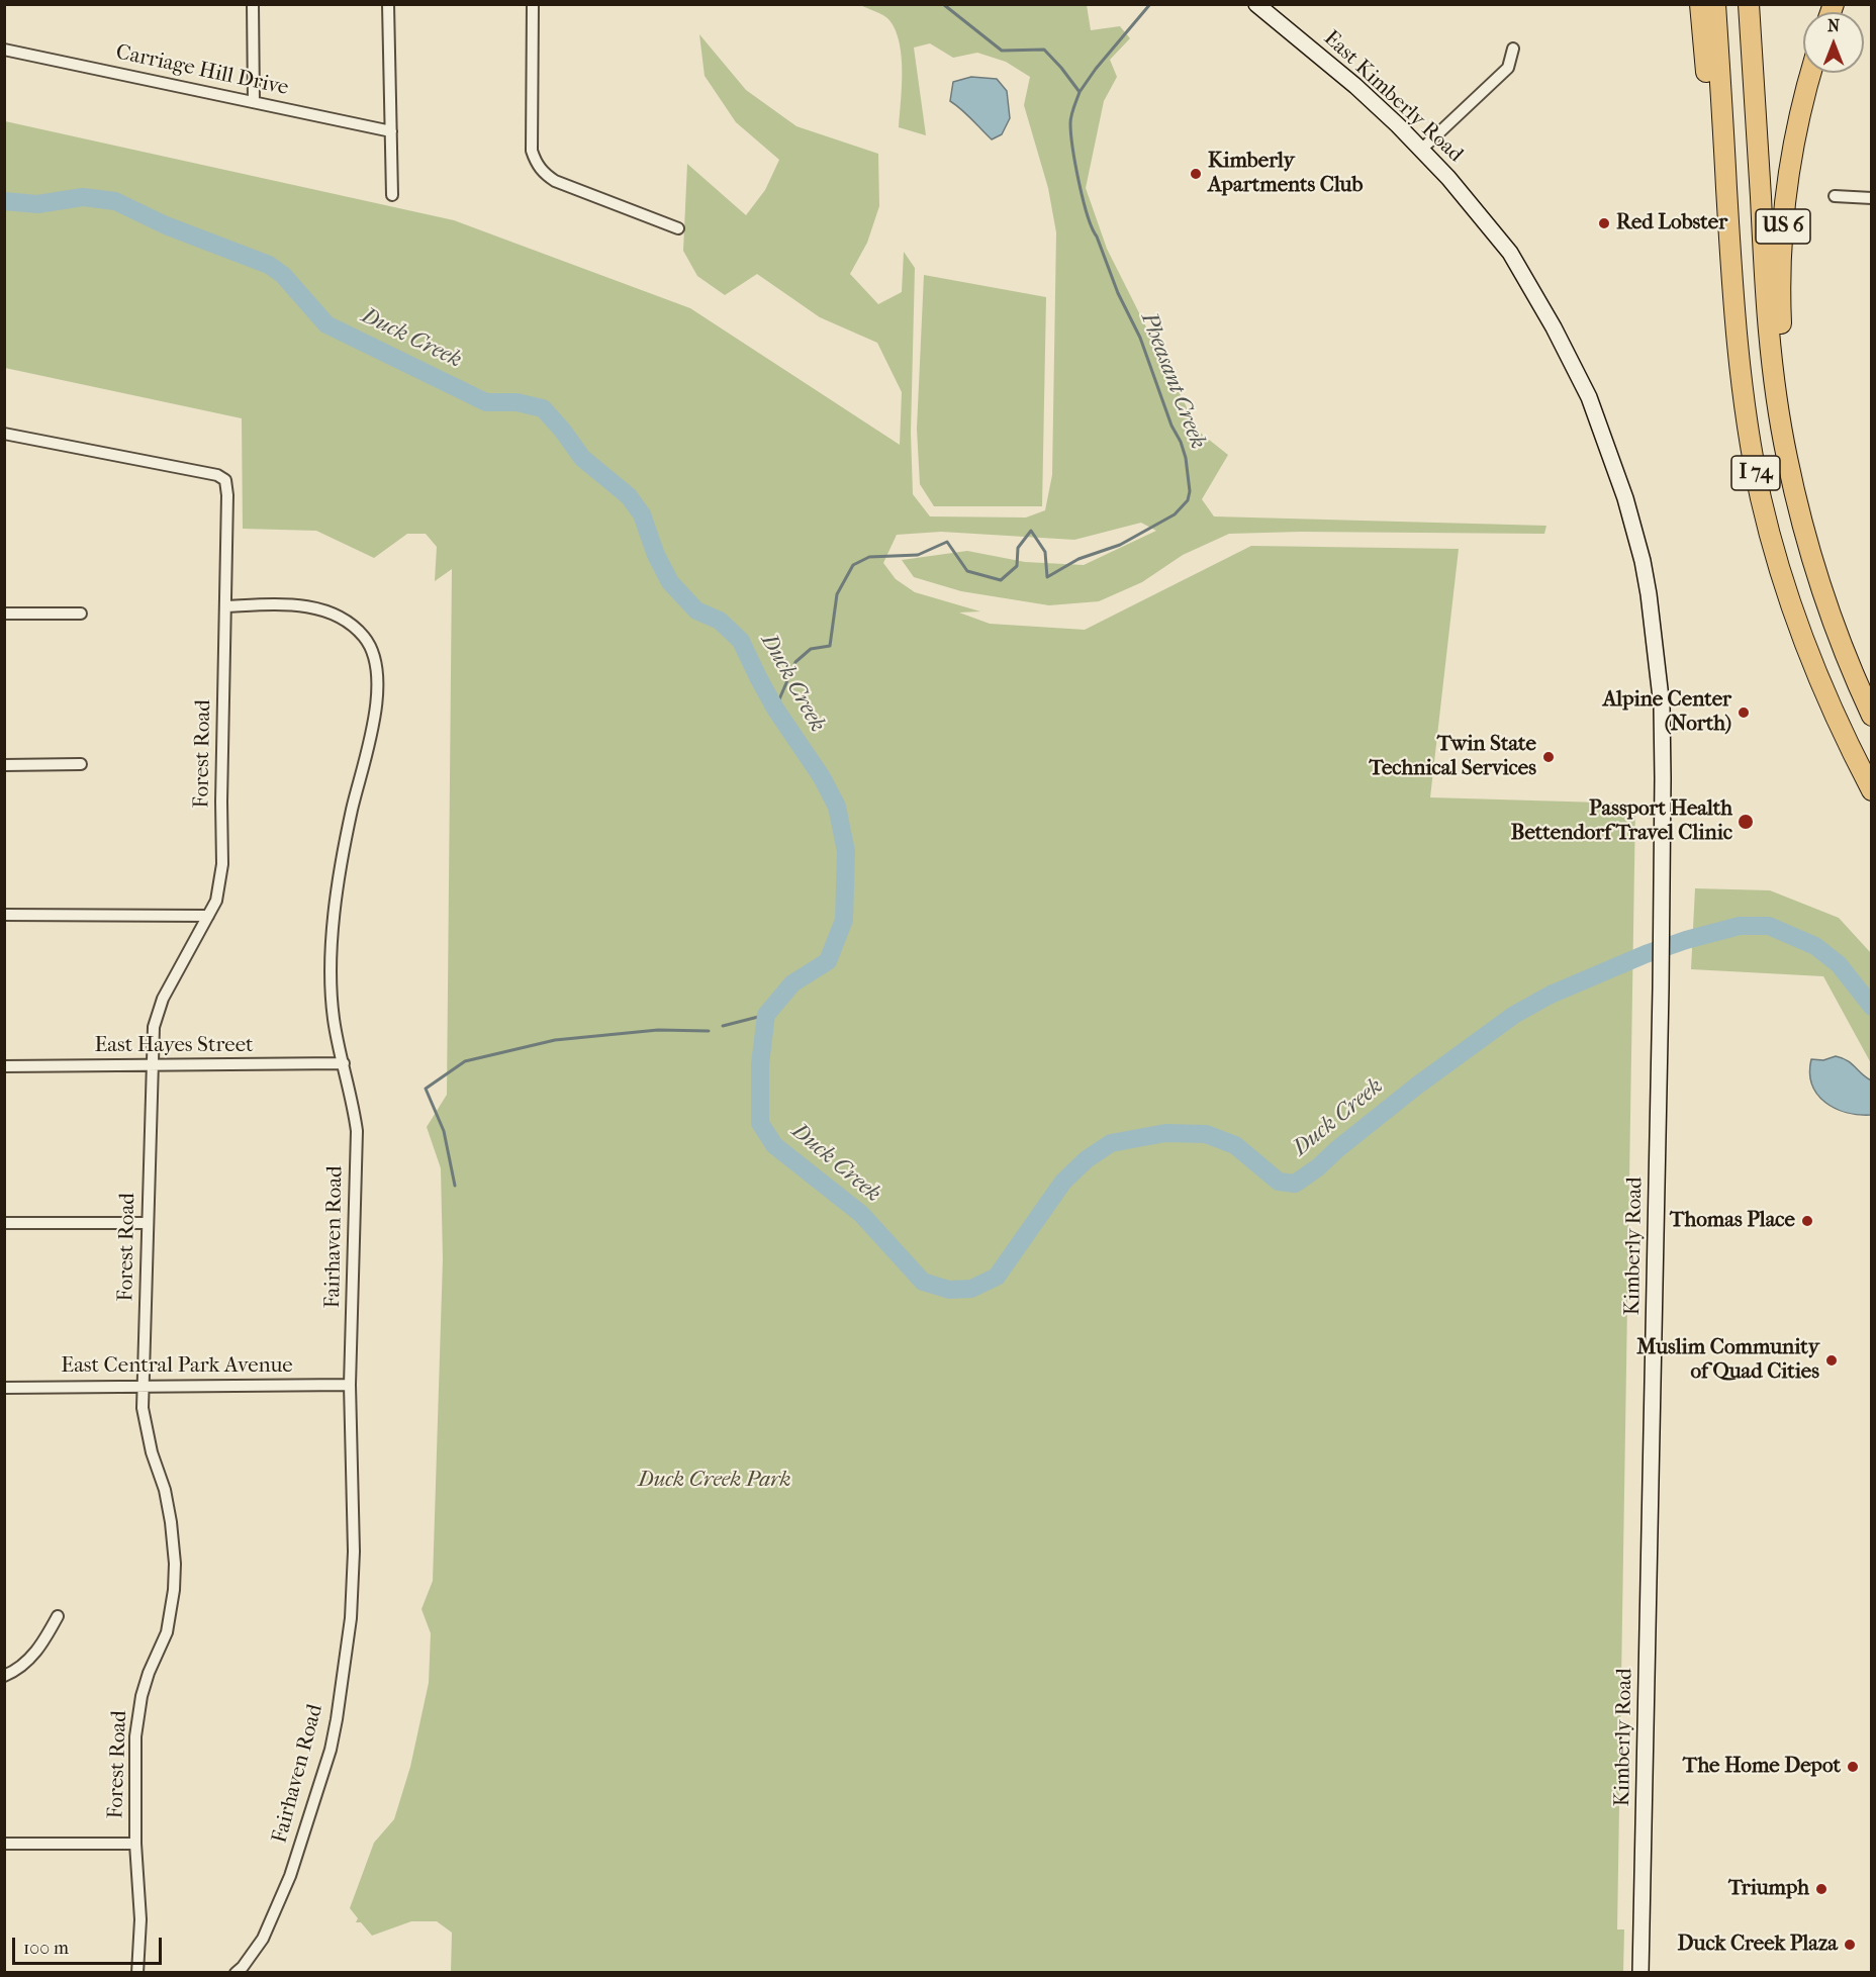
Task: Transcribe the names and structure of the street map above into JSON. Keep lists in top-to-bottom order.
{
  "streets": {
    "highway": ["US 6", "I 74"],
    "main road": ["East Kimberly Road", "Kimberly Road"],
    "street": [
      "Carriage Hill Drive",
      "Forest Road",
      "East Hayes Street",
      "Fairhaven Road",
      "East Central Park Avenue"
    ]
  },
  "crossings": [
    ["East Kimberly Road", "Kimberly Road"],
    ["US 6", "I 74"],
    ["Forest Road", "East Hayes Street"],
    ["Forest Road", "Fairhaven Road"],
    ["Forest Road", "East Central Park Avenue"],
    ["East Hayes Street", "Fairhaven Road"],
    ["Fairhaven Road", "East Central Park Avenue"]
  ],
  "water": ["Duck Creek", "Pheasant Creek"],
  "parks": ["Duck Creek Park"],
  "places": [
    "Kimberly Apartments Club",
    "Red Lobster",
    "Alpine Center (North)",
    "Twin State Technical Services",
    "Passport Health Bettendorf Travel Clinic",
    "Thomas Place",
    "Muslim Community of Quad Cities",
    "The Home Depot",
    "Triumph",
    "Duck Creek Plaza"
  ],
  "scale_bar": "100 m",
  "north": "top"
}
